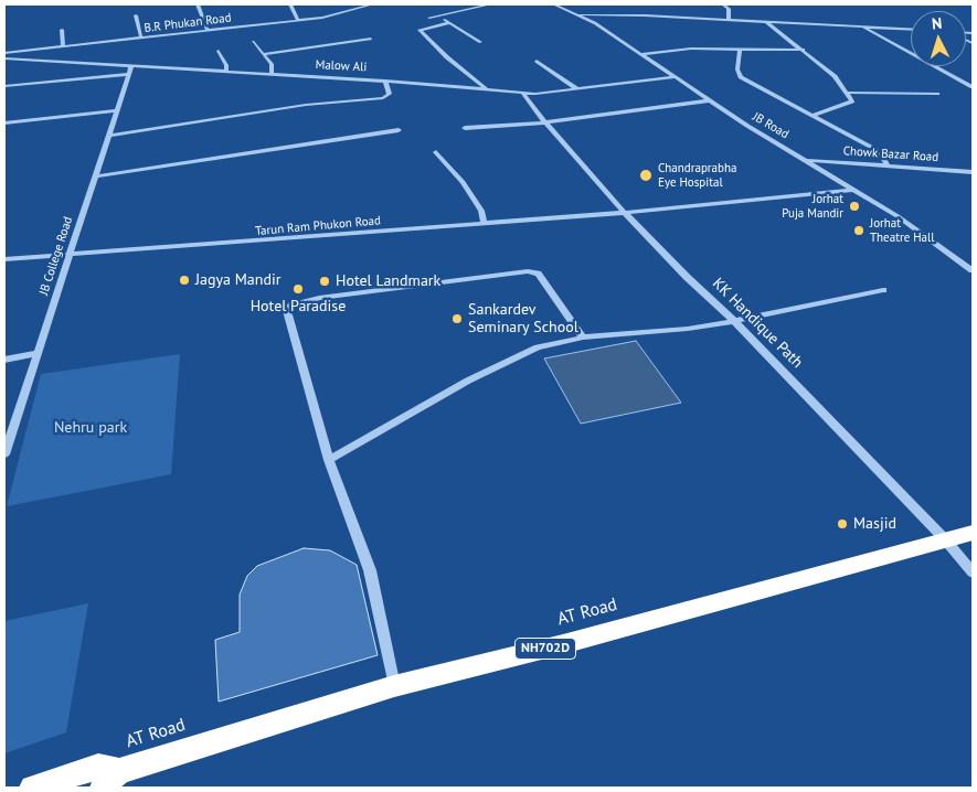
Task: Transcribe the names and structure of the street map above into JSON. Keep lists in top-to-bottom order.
{
  "streets": {
    "highway": ["AT Road", "NH702D"],
    "street": [
      "B.R Phukan Road",
      "Malow Ali",
      "JB Road",
      "Chowk Bazar Road",
      "Tarun Ram Phukon Road",
      "JB College Road",
      "KK Handique Path"
    ]
  },
  "crossings": [
    ["Malow Ali", "JB Road"],
    ["Malow Ali", "JB College Road"],
    ["Malow Ali", "KK Handique Path"],
    ["JB Road", "Chowk Bazar Road"],
    ["JB Road", "Tarun Ram Phukon Road"],
    ["Tarun Ram Phukon Road", "JB College Road"],
    ["Tarun Ram Phukon Road", "KK Handique Path"],
    ["KK Handique Path", "AT Road"]
  ],
  "parks": ["Nehru park"],
  "places": [
    "Chandraprabha Eye Hospital",
    "Jorhat Puja Mandir",
    "Jorhat Theatre Hall",
    "Jagya Mandir",
    "Hotel Landmark",
    "Hotel Paradise",
    "Sankardev Seminary School",
    "Masjid"
  ],
  "north": "top"
}
